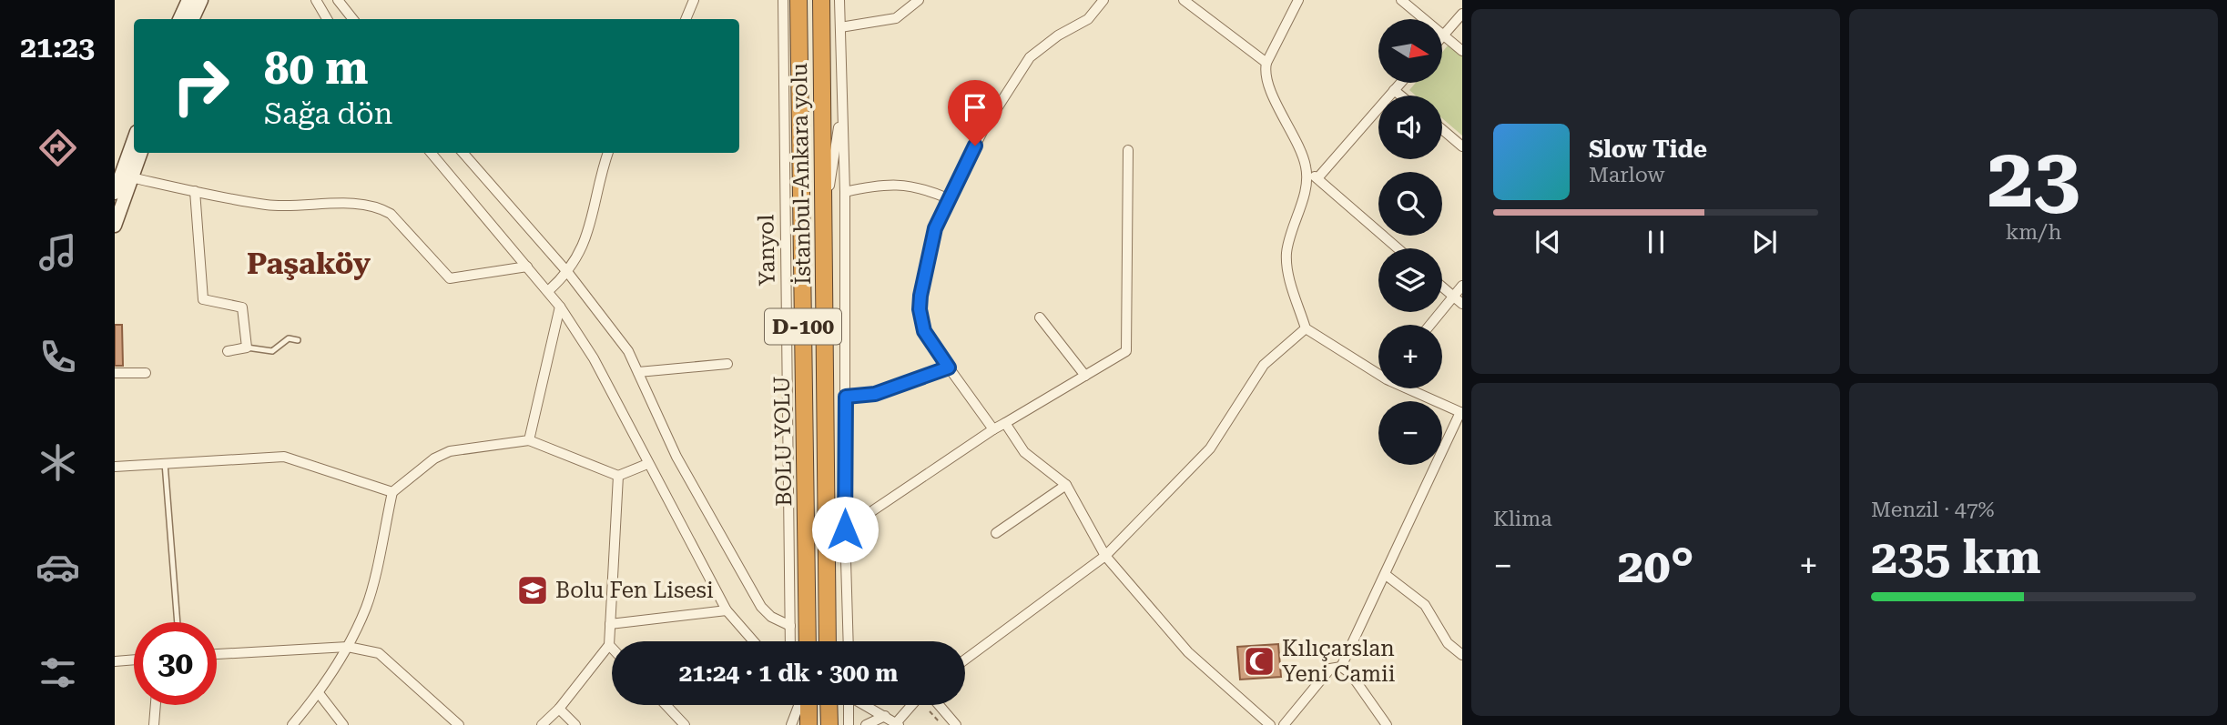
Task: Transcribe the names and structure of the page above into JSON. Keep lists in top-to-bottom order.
{
  "streets": {
    "highway": ["İstanbul-Ankara yolu", "D-100", "BOLU YOLU"],
    "street": ["Yanyol"]
  },
  "districts": ["Paşaköy"],
  "places": {
    "school or university": ["Bolu Fen Lisesi"],
    "mosque": ["Kılıçarslan Yeni Camii"]
  },
  "north": "right",
  "page": {
    "tabs": "21:23",
    "tile": [
      ["23", "km/h"],
      "Klima",
      ["Menzil · 47%", "235 km"]
    ],
    "map_buttons": ["+", "−"],
    "turn": ["80 m", "Sağa dön"],
    "song": ["Slow Tide", "Marlow"],
    "heat": ["−", "20°", "+"],
    "limit": "30",
    "trip": "21:24 · 1 dk · 300 m"
  }
}
